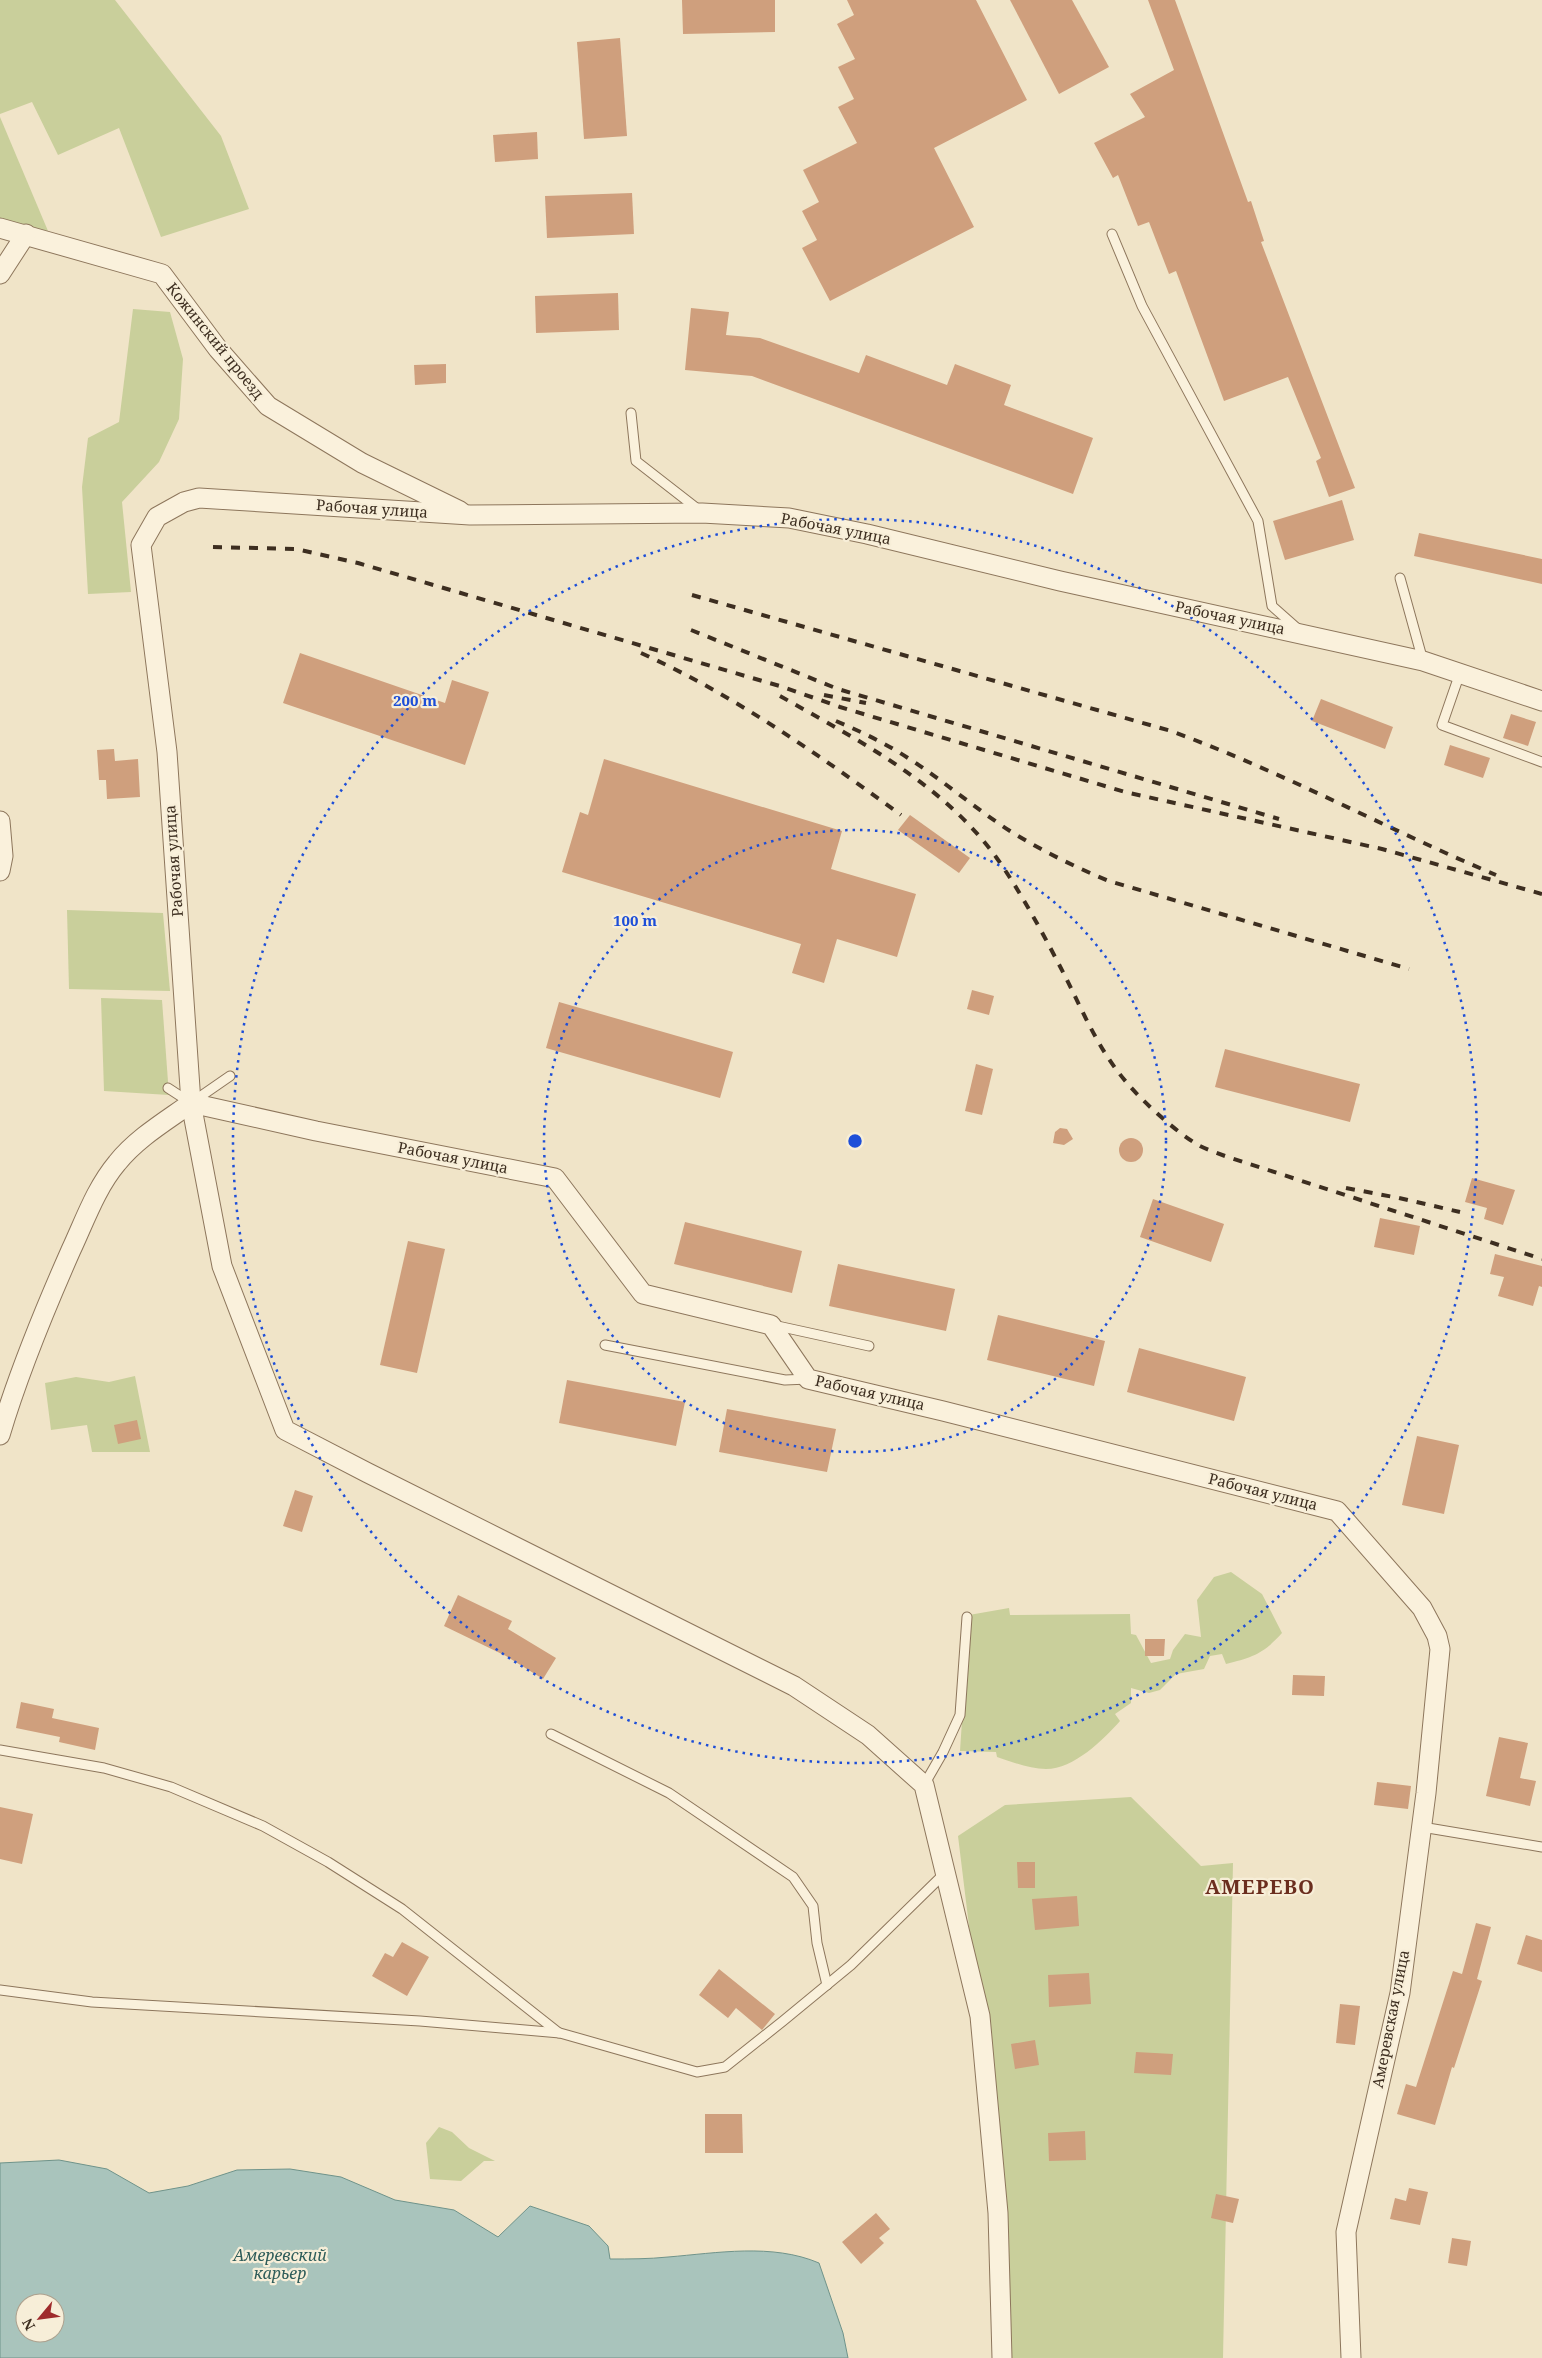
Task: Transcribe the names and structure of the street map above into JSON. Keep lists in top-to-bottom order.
{
  "streets": {
    "street": ["Кожинский проезд", "Рабочая улица", "Амеревская улица"]
  },
  "crossings": [
    ["Кожинский проезд", "Рабочая улица"],
    ["Рабочая улица", "Амеревская улица"]
  ],
  "districts": ["АМЕРЕВО"],
  "water": ["Амеревский карьер"],
  "north": "bottom left",
  "rings": ["200 m", "100 m"]
}
